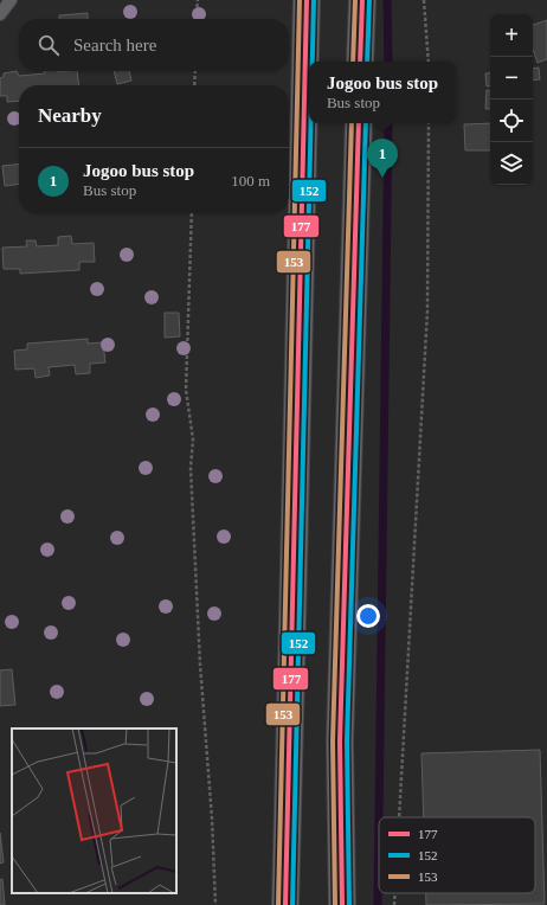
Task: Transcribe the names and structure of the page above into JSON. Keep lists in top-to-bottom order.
{
  "lines": ["transit line 177", "transit line 152", "transit line 153"],
  "legend": ["177", "152", "153"],
  "page": {
    "map_buttons": ["+", "−"],
    "search": "Search here",
    "popup": ["Jogoo bus stop", "Bus stop"],
    "heading": "Nearby",
    "pins": "1",
    "list": [
      {
        "mark": "1",
        "name": "Jogoo bus stop",
        "note": "Bus stop",
        "value": "100 m"
      }
    ]
  }
}
